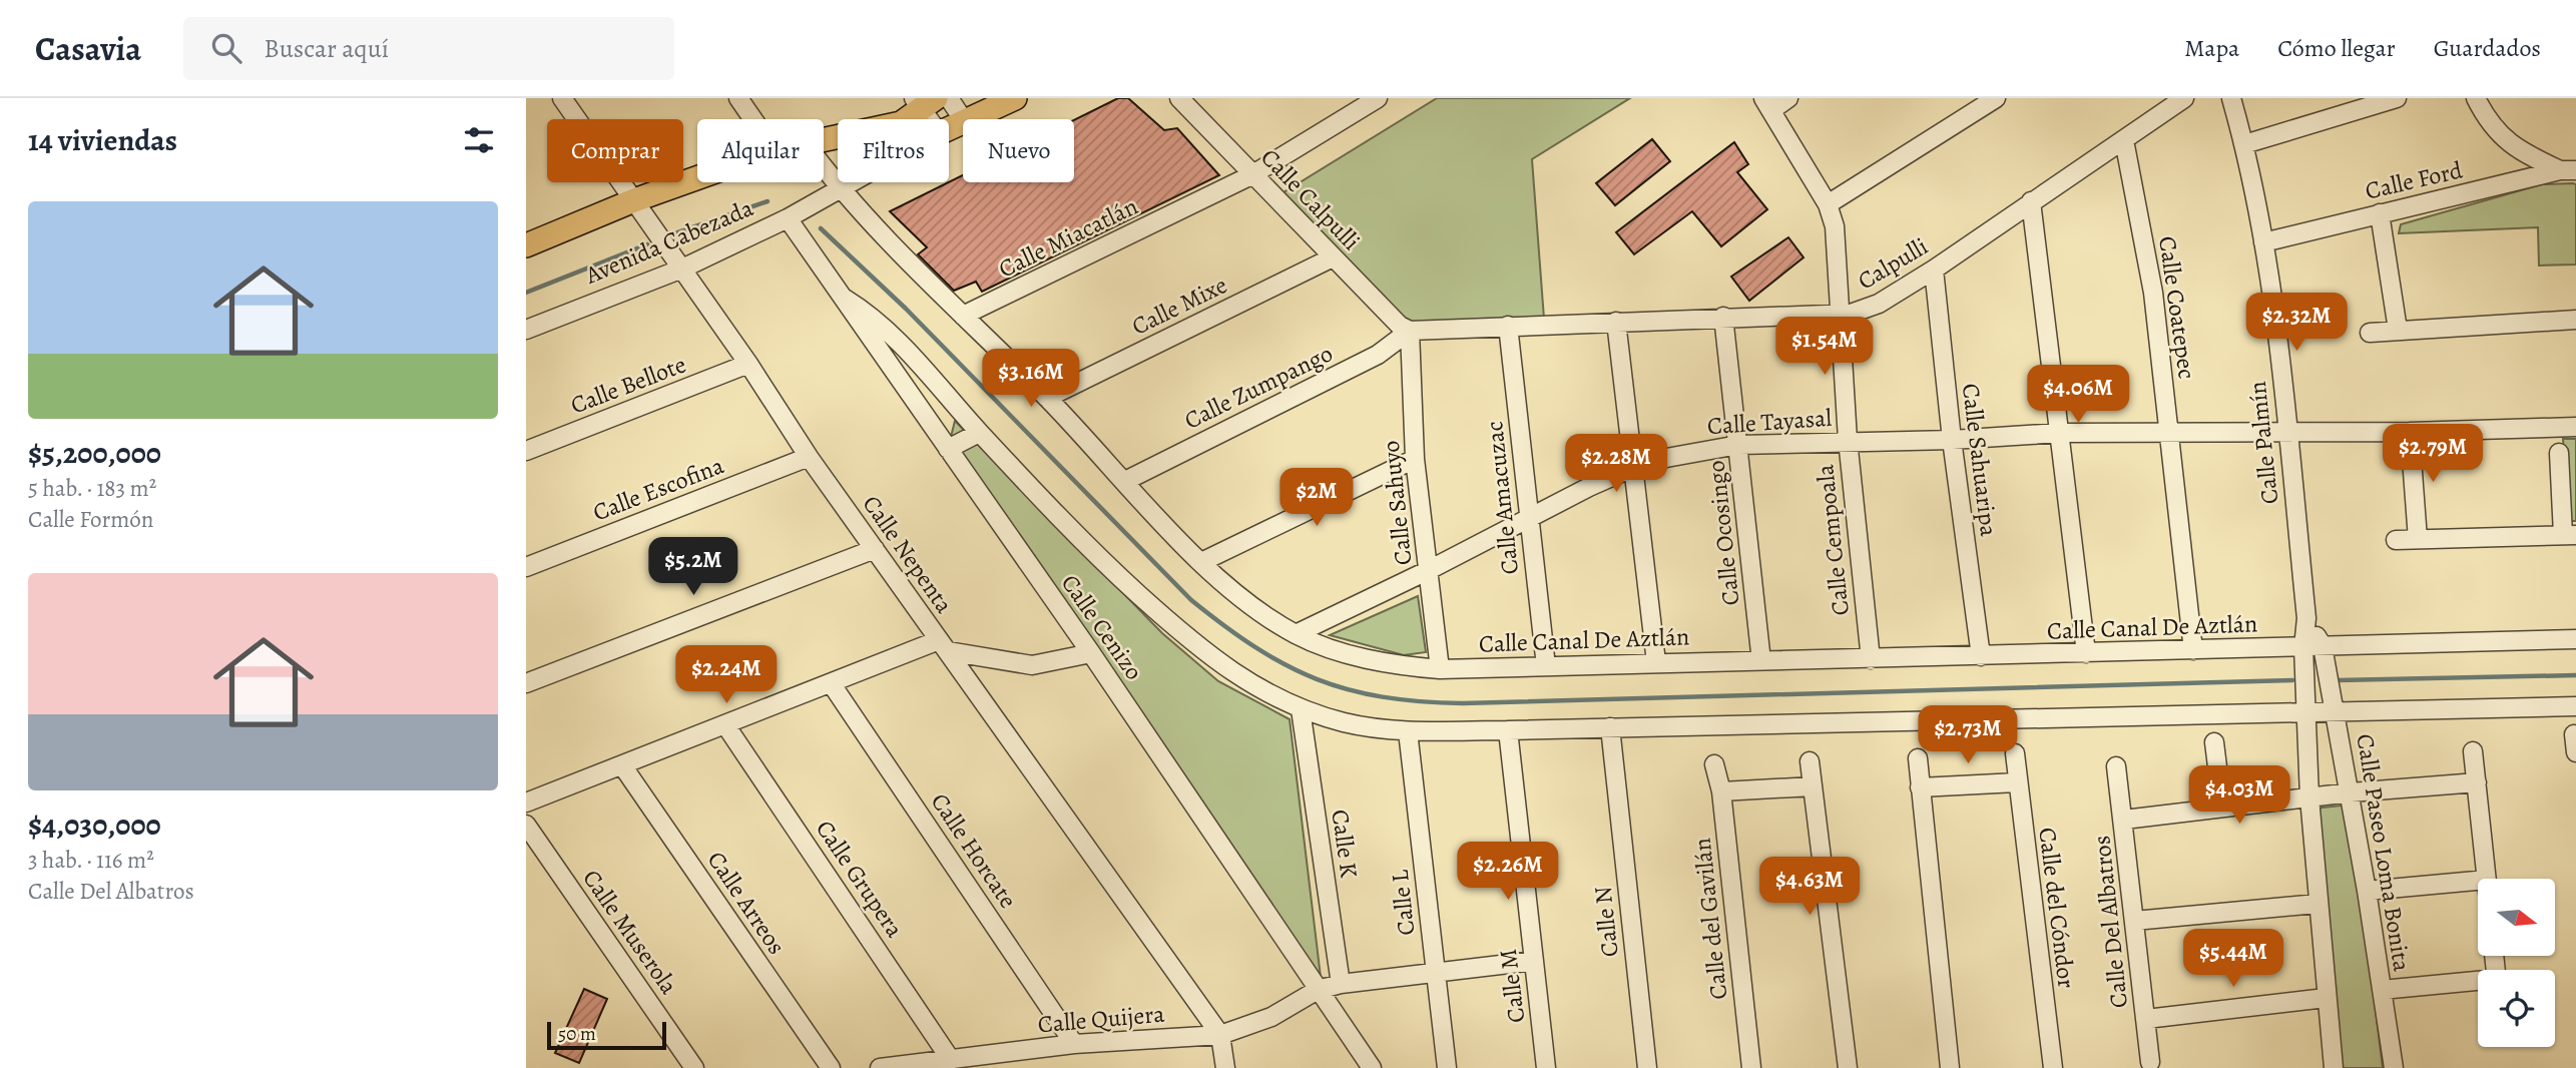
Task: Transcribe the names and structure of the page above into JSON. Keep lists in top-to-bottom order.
{
  "streets": {
    "main road": ["Avenida Cabezada"],
    "street": [
      "Calle Ford",
      "Calle Calpulli",
      "Calle Miacatlán",
      "Calpulli",
      "Calle Mixe",
      "Calle Coatepec",
      "Calle Bellote",
      "Calle Zumpango",
      "Calle Tayasal",
      "Calle Palmín",
      "Calle Sahuaripa",
      "Calle Escofina",
      "Calle Amacuzac",
      "Calle Sahuyo",
      "Calle Ocosingo",
      "Calle Cempoala",
      "Calle Nepenta",
      "Calle Cenizo",
      "Calle Canal De Aztlán",
      "Calle K",
      "Calle Horcate",
      "Calle Paseo Loma Bonita",
      "Calle Grupera",
      "Calle Arreos",
      "Calle L",
      "Calle del Cóndor",
      "Calle del Gavilán",
      "Calle N",
      "Calle Del Albatros",
      "Calle Muserola",
      "Calle M",
      "Calle Quijera"
    ]
  },
  "crossings": [
    ["Calle Ford", "Calle Palmín"],
    ["Calle Calpulli", "Calle Miacatlán"],
    ["Calle Calpulli", "Calpulli"],
    ["Calle Calpulli", "Calle Mixe"],
    ["Calle Calpulli", "Calle Zumpango"],
    ["Calle Calpulli", "Calle Sahuyo"],
    ["Calle Miacatlán", "Calle Canal De Aztlán"],
    ["Avenida Cabezada", "Calle Nepenta"],
    ["Avenida Cabezada", "Calle Cenizo"],
    ["Avenida Cabezada", "Calle Canal De Aztlán"],
    ["Calpulli", "Calle Coatepec"],
    ["Calpulli", "Calle Zumpango"],
    ["Calpulli", "Calle Sahuaripa"],
    ["Calpulli", "Calle Amacuzac"],
    ["Calpulli", "Calle Sahuyo"],
    ["Calpulli", "Calle Ocosingo"],
    ["Calpulli", "Calle Cempoala"],
    ["Calle Mixe", "Calle Canal De Aztlán"],
    ["Calle Coatepec", "Calle Tayasal"],
    ["Calle Coatepec", "Calle Canal De Aztlán"],
    ["Calle Bellote", "Calle Nepenta"],
    ["Calle Zumpango", "Calle Sahuyo"],
    ["Calle Zumpango", "Calle Canal De Aztlán"],
    ["Calle Tayasal", "Calle Palmín"],
    ["Calle Tayasal", "Calle Sahuaripa"],
    ["Calle Tayasal", "Calle Amacuzac"],
    ["Calle Tayasal", "Calle Sahuyo"],
    ["Calle Tayasal", "Calle Ocosingo"],
    ["Calle Tayasal", "Calle Cempoala"],
    ["Calle Tayasal", "Calle Canal De Aztlán"],
    ["Calle Palmín", "Calle Canal De Aztlán"],
    ["Calle Palmín", "Calle Paseo Loma Bonita"],
    ["Calle Sahuaripa", "Calle Canal De Aztlán"],
    ["Calle Escofina", "Calle Nepenta"],
    ["Calle Amacuzac", "Calle Canal De Aztlán"],
    ["Calle Sahuyo", "Calle Canal De Aztlán"],
    ["Calle Ocosingo", "Calle Canal De Aztlán"],
    ["Calle Cempoala", "Calle Canal De Aztlán"],
    ["Calle Nepenta", "Calle Quijera"],
    ["Calle Cenizo", "Calle Quijera"],
    ["Calle Canal De Aztlán", "Calle Paseo Loma Bonita"],
    ["Calle K", "Calle Quijera"],
    ["Calle Horcate", "Calle Quijera"],
    ["Calle Paseo Loma Bonita", "Calle Del Albatros"],
    ["Calle Grupera", "Calle Quijera"],
    ["Calle L", "Calle Quijera"],
    ["Calle M", "Calle Quijera"]
  ],
  "scale_bar": "50 m",
  "north": "right",
  "page": {
    "header": "Casavia",
    "search": "Buscar aquí",
    "nav": ["Mapa", "Cómo llegar", "Guardados"],
    "heading": "14 viviendas",
    "chip": [
      "Comprar",
      "Alquilar",
      "Filtros",
      "Nuevo"
    ],
    "list": [
      {
        "name": "$5,200,000",
        "note": "5 hab. · 183 m² · Calle Formón"
      },
      {
        "name": "$4,030,000",
        "note": "3 hab. · 116 m² · Calle Del Albatros"
      }
    ],
    "price": [
      "$2.32M",
      "$1.54M",
      "$3.16M",
      "$4.06M",
      "$2.79M",
      "$2.28M",
      "$2M",
      "$5.2M",
      "$2.24M",
      "$2.73M",
      "$4.03M",
      "$2.26M",
      "$4.63M",
      "$5.44M"
    ],
    "scale": "50 m"
  }
}
